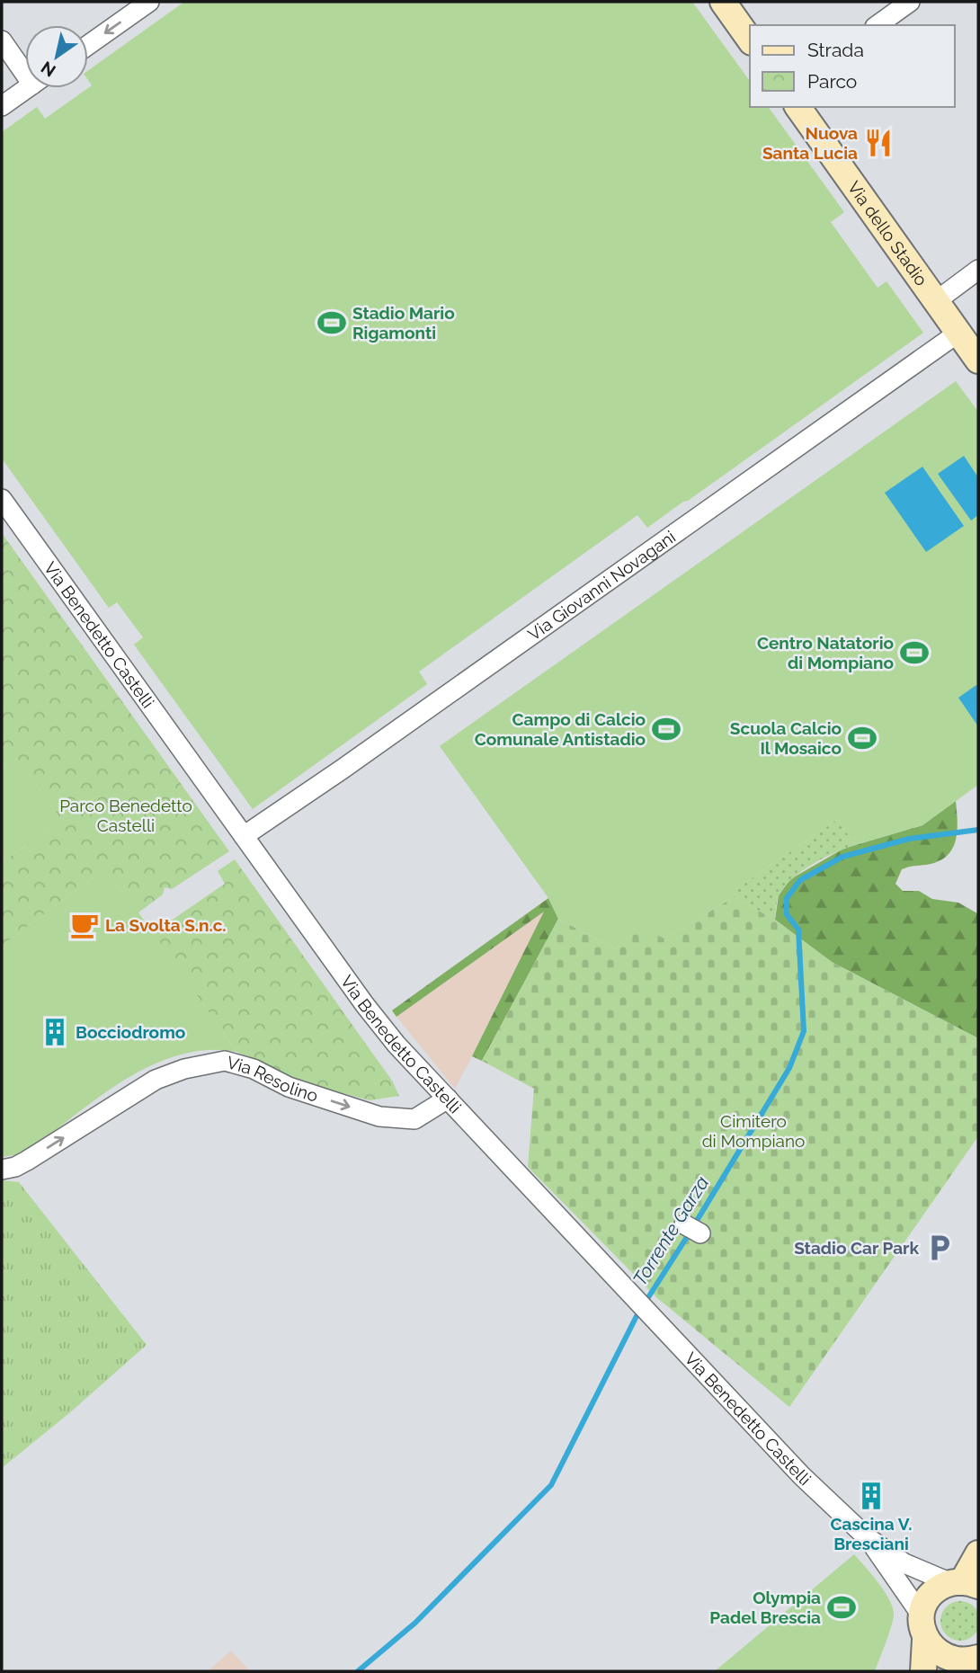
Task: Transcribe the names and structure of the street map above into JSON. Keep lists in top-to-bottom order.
{
  "streets": {
    "street": [
      "Via dello Stadio",
      "Via Giovanni Novagani",
      "Via Benedetto Castelli",
      "Via Resolino"
    ]
  },
  "crossings": [
    ["Via dello Stadio", "Via Giovanni Novagani"],
    ["Via Giovanni Novagani", "Via Benedetto Castelli"],
    ["Via Benedetto Castelli", "Via Resolino"]
  ],
  "one_way": ["Via Resolino"],
  "water": ["Torrente Garza"],
  "parks": ["Parco Benedetto Castelli", "Cimitero di Mompiano"],
  "places": {
    "restaurant": ["Nuova Santa Lucia"],
    "sports": [
      "Stadio Mario Rigamonti",
      "Centro Natatorio di Mompiano",
      "Campo di Calcio Comunale Antistadio",
      "Scuola Calcio Il Mosaico",
      "Olympia Padel Brescia"
    ],
    "cafe": ["La Svolta S.n.c."],
    "building": ["Bocciodromo", "Cascina V. Bresciani"],
    "parking": ["Stadio Car Park"]
  },
  "legend": ["Strada", "Parco"],
  "north": "bottom left"
}
